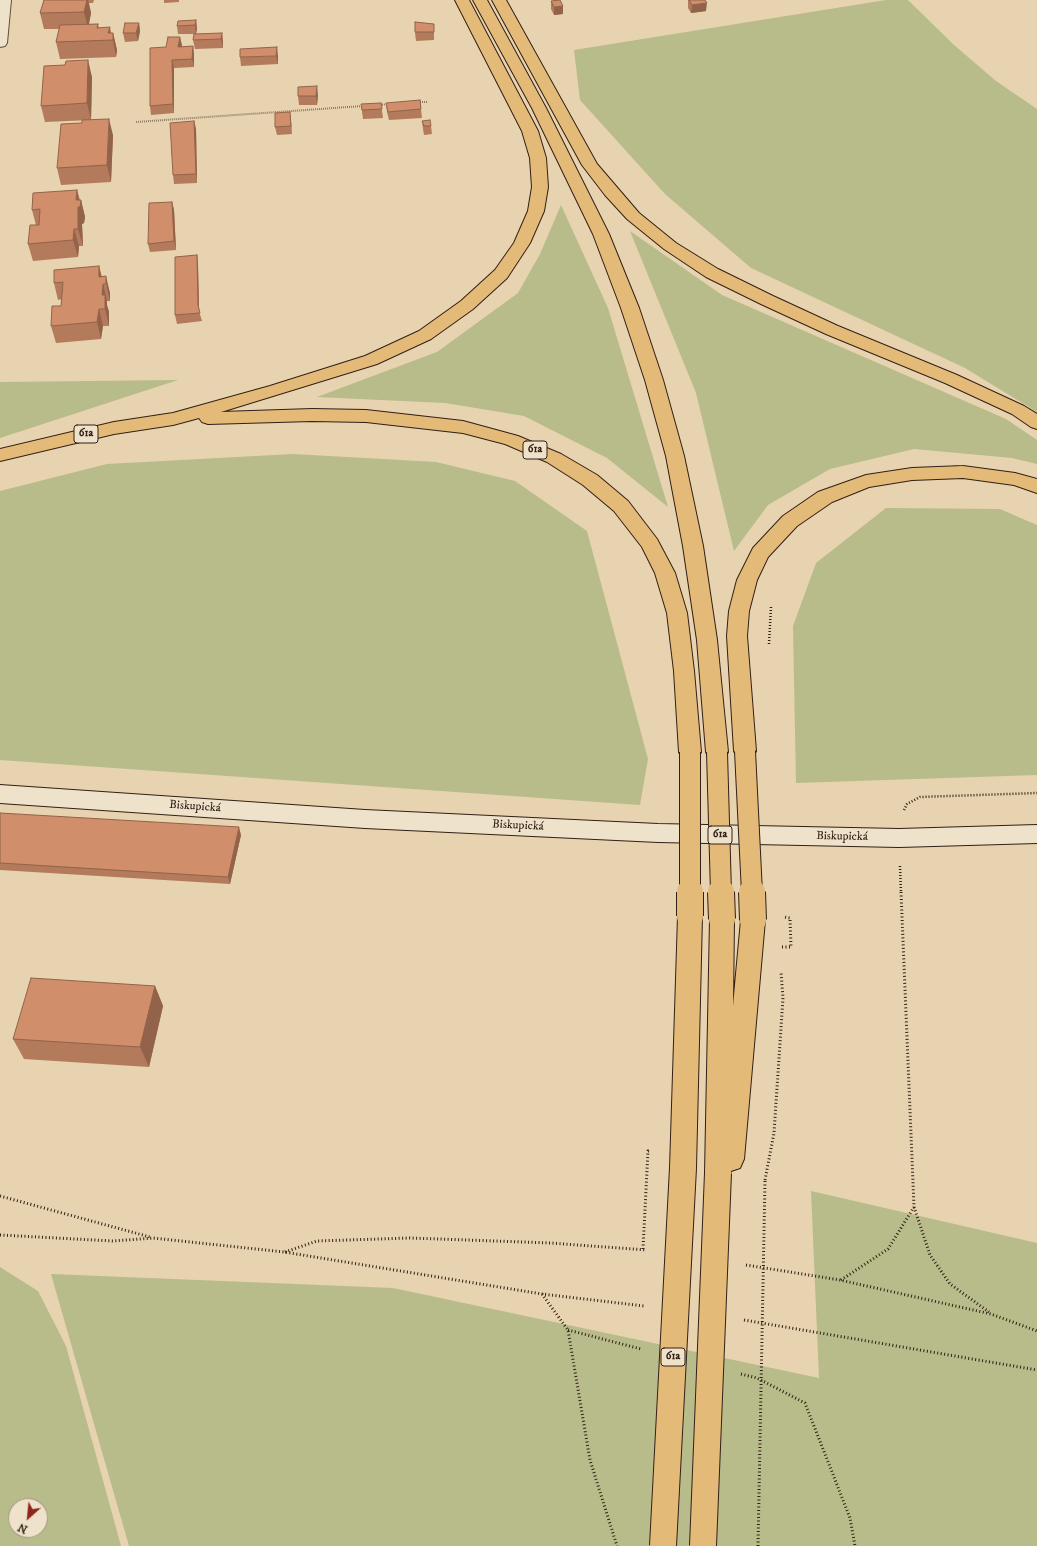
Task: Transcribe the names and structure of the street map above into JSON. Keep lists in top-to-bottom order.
{
  "streets": {
    "main road": ["61a"],
    "street": ["Biskupická"]
  },
  "north": "bottom left"
}
